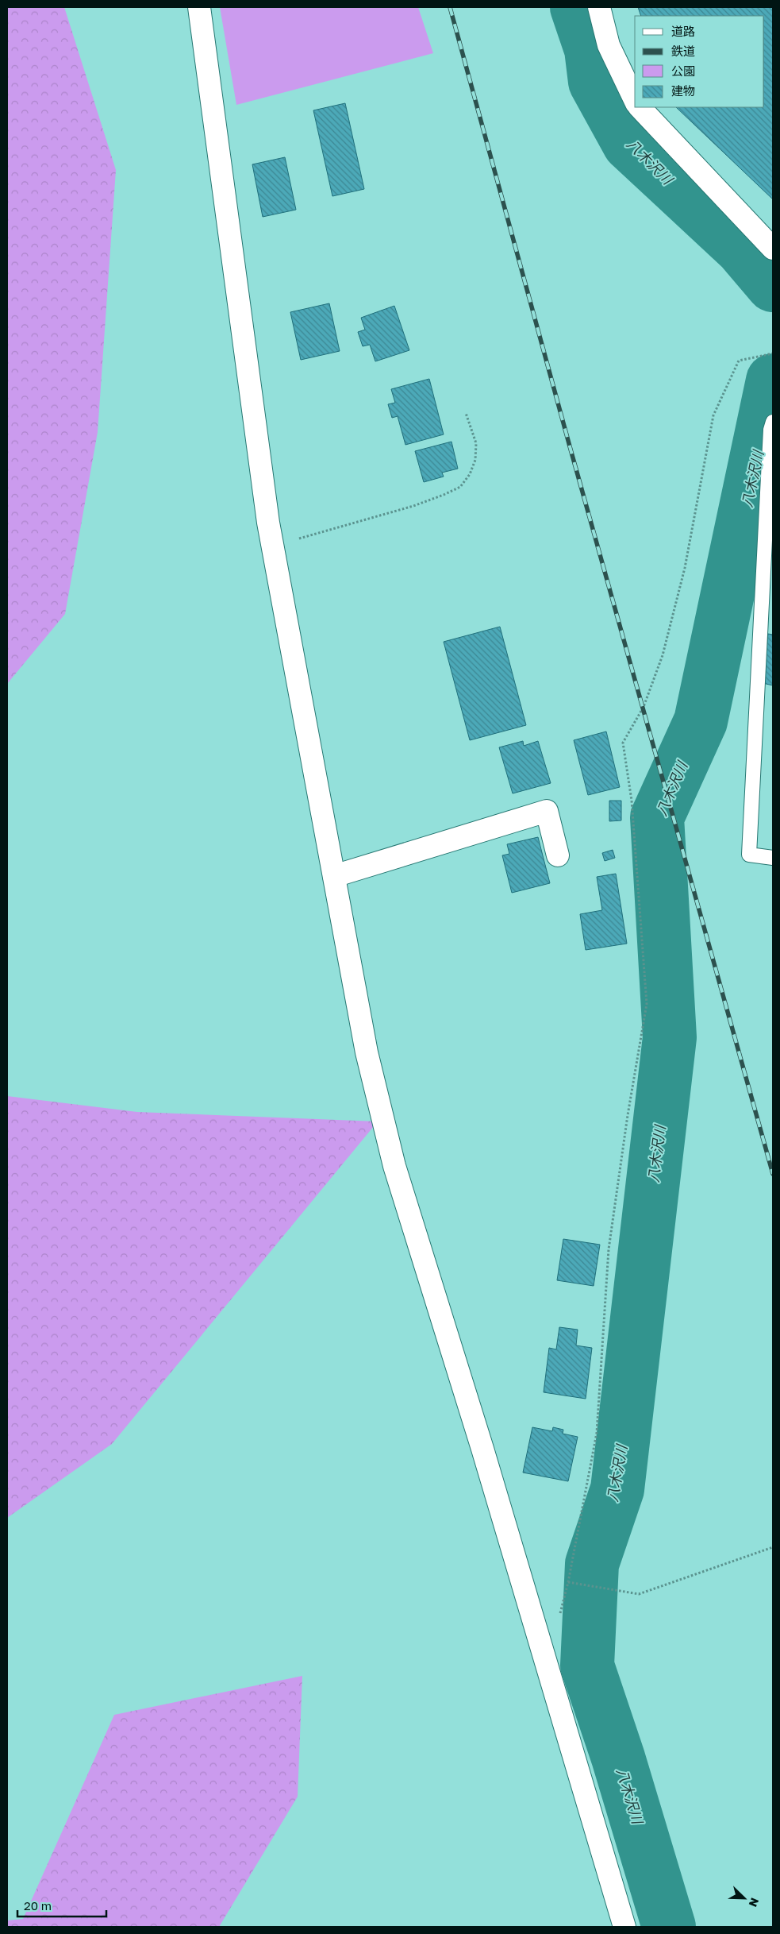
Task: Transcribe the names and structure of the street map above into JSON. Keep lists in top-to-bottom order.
{
  "water": ["八木沢川"],
  "legend": [
    "道路",
    "鉄道",
    "公園",
    "建物"
  ],
  "scale_bar": "20 m",
  "north": "bottom right"
}
